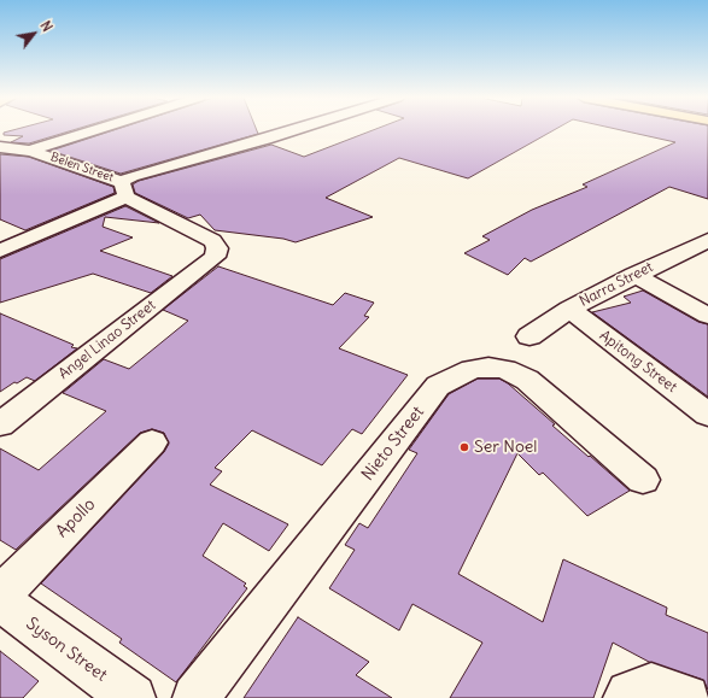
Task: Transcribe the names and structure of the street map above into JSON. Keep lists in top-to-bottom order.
{
  "streets": {
    "street": [
      "Belen Street",
      "Narra Street",
      "Angel Linao Street",
      "Apitong Street",
      "Nieto Street",
      "Apollo",
      "Syson Street"
    ]
  },
  "crossings": [
    ["Belen Street", "Angel Linao Street"],
    ["Narra Street", "Apitong Street"]
  ],
  "places": ["Ser Noel"],
  "north": "top right"
}
